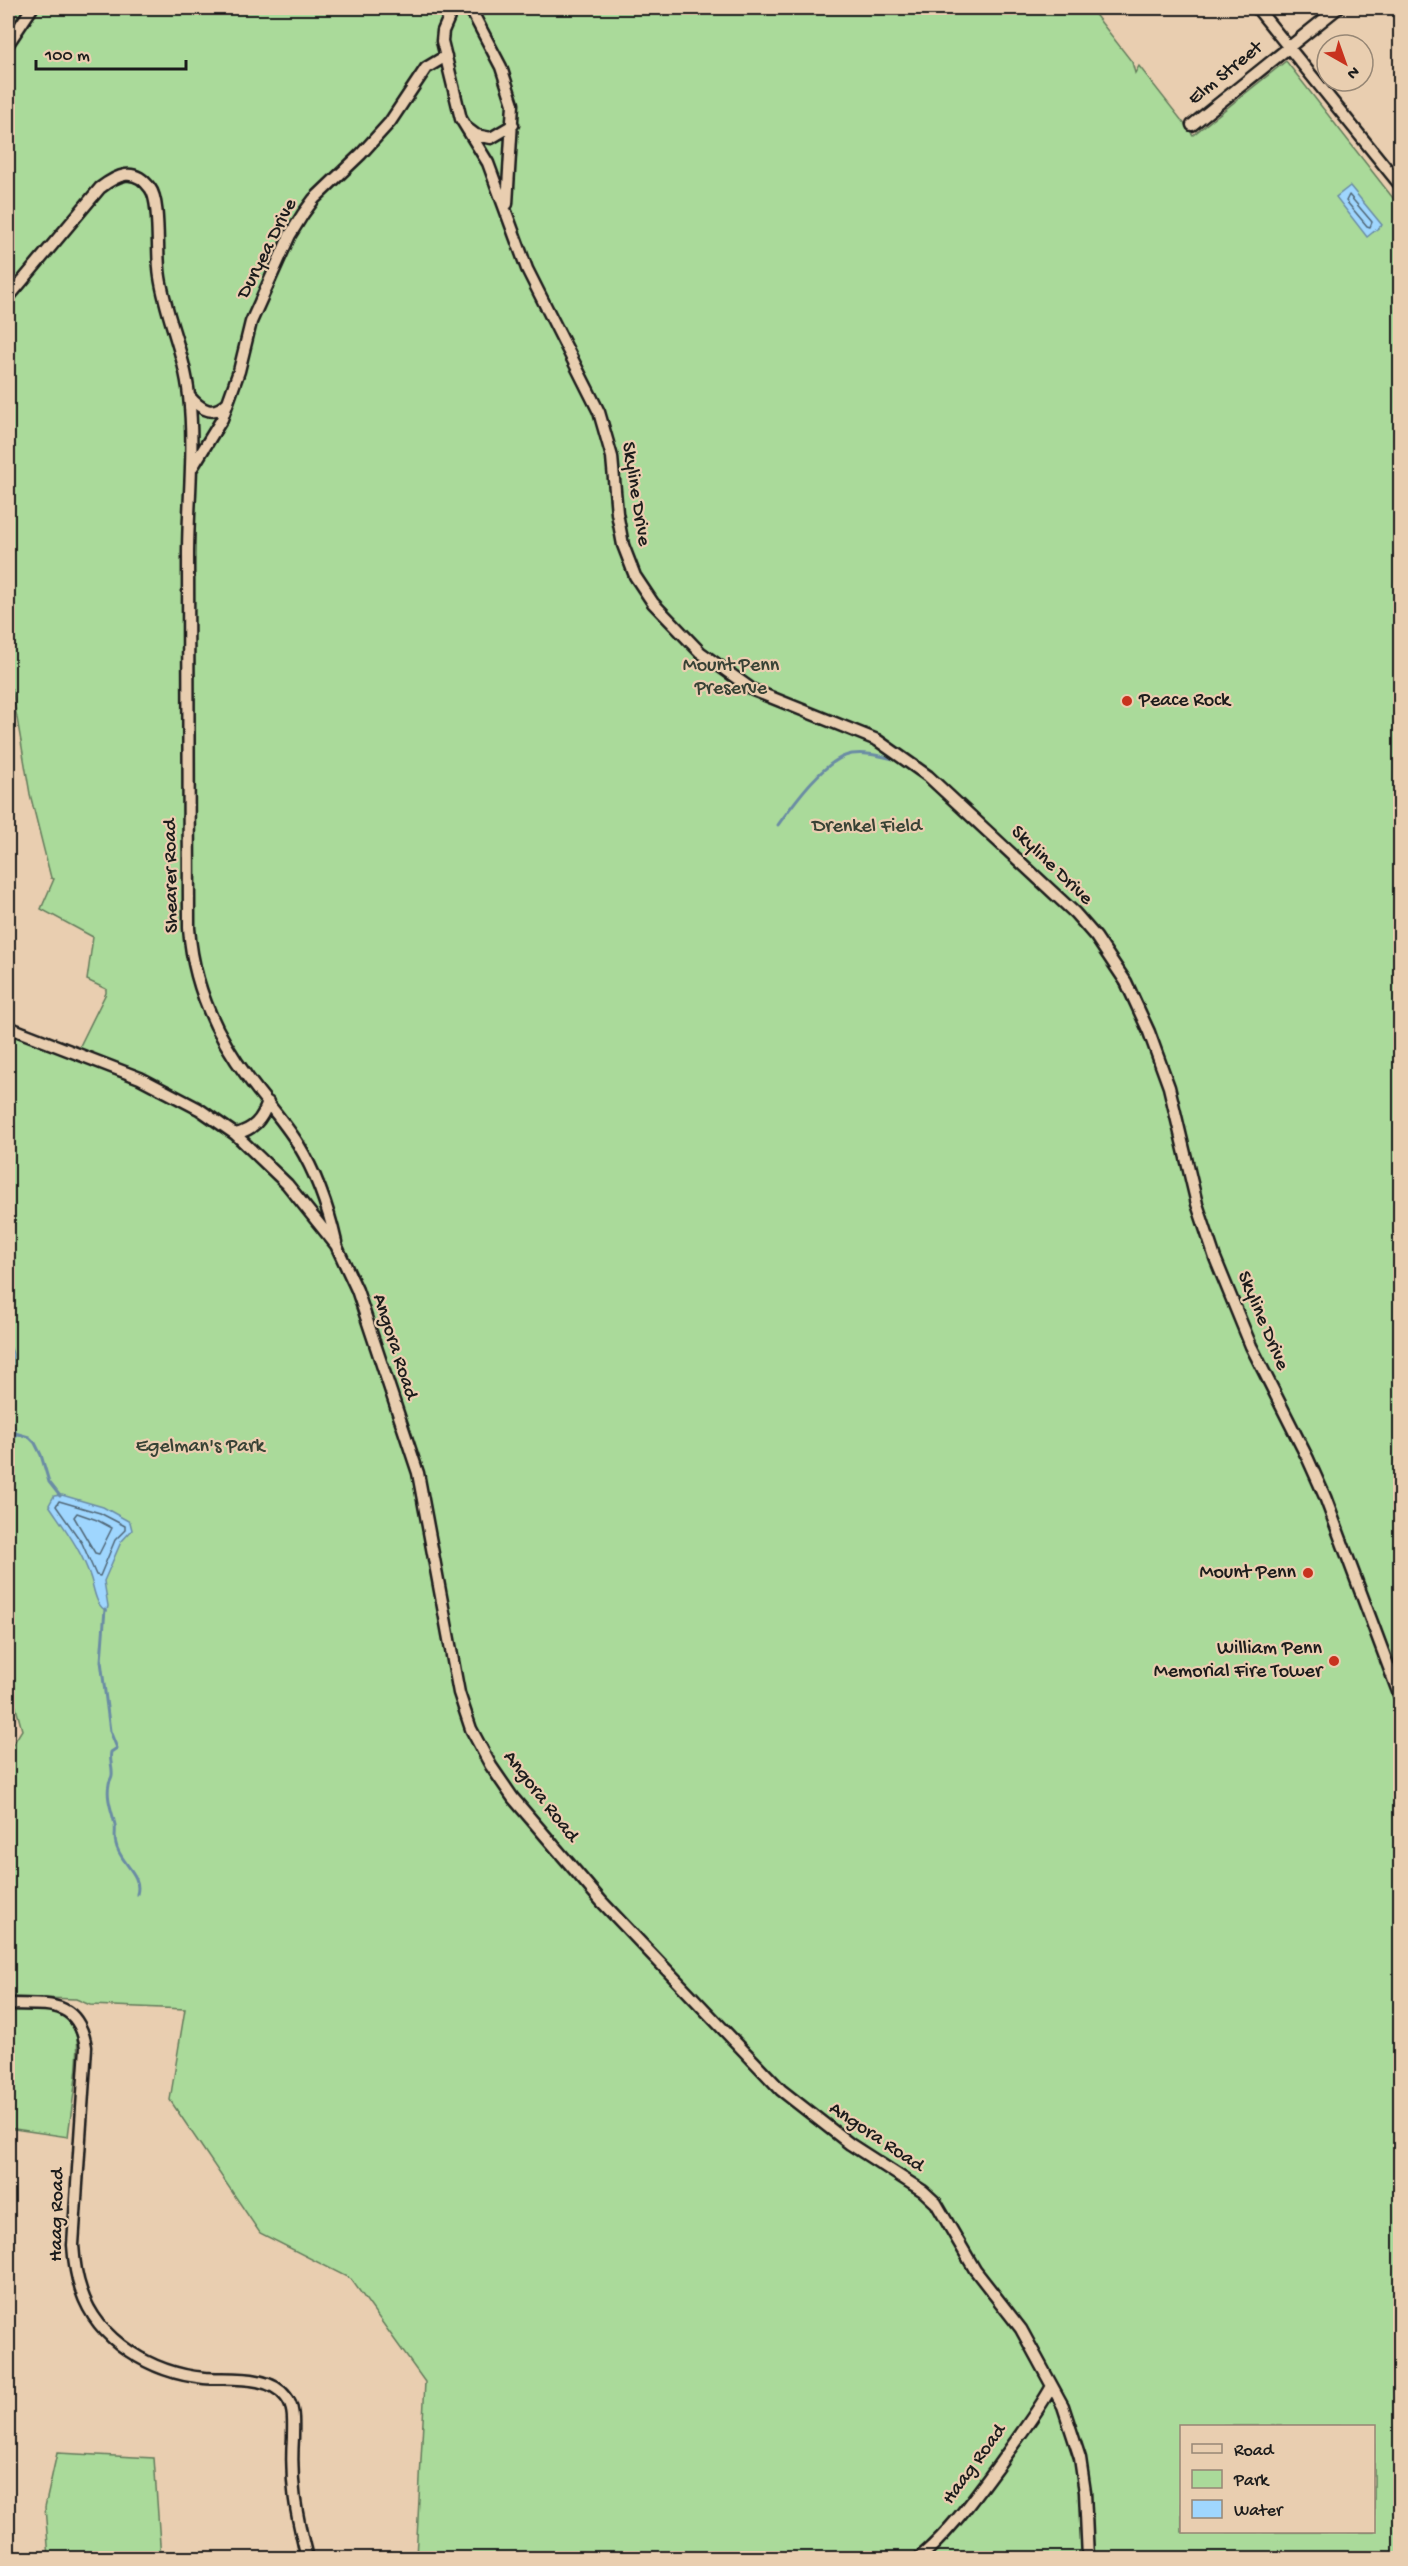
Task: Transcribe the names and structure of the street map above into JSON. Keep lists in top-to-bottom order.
{
  "streets": {
    "street": [
      "Elm Street",
      "Duryea Drive",
      "Skyline Drive",
      "Shearer Road",
      "Angora Road",
      "Haag Road"
    ]
  },
  "crossings": [
    ["Duryea Drive", "Skyline Drive"],
    ["Duryea Drive", "Shearer Road"],
    ["Shearer Road", "Angora Road"],
    ["Angora Road", "Haag Road"]
  ],
  "parks": ["Mount Penn Preserve", "Drenkel Field", "Egelman's Park"],
  "places": ["Peace Rock", "Mount Penn", "William Penn Memorial Fire Tower"],
  "legend": ["Road", "Park", "Water"],
  "scale_bar": "100 m",
  "north": "bottom right"
}
